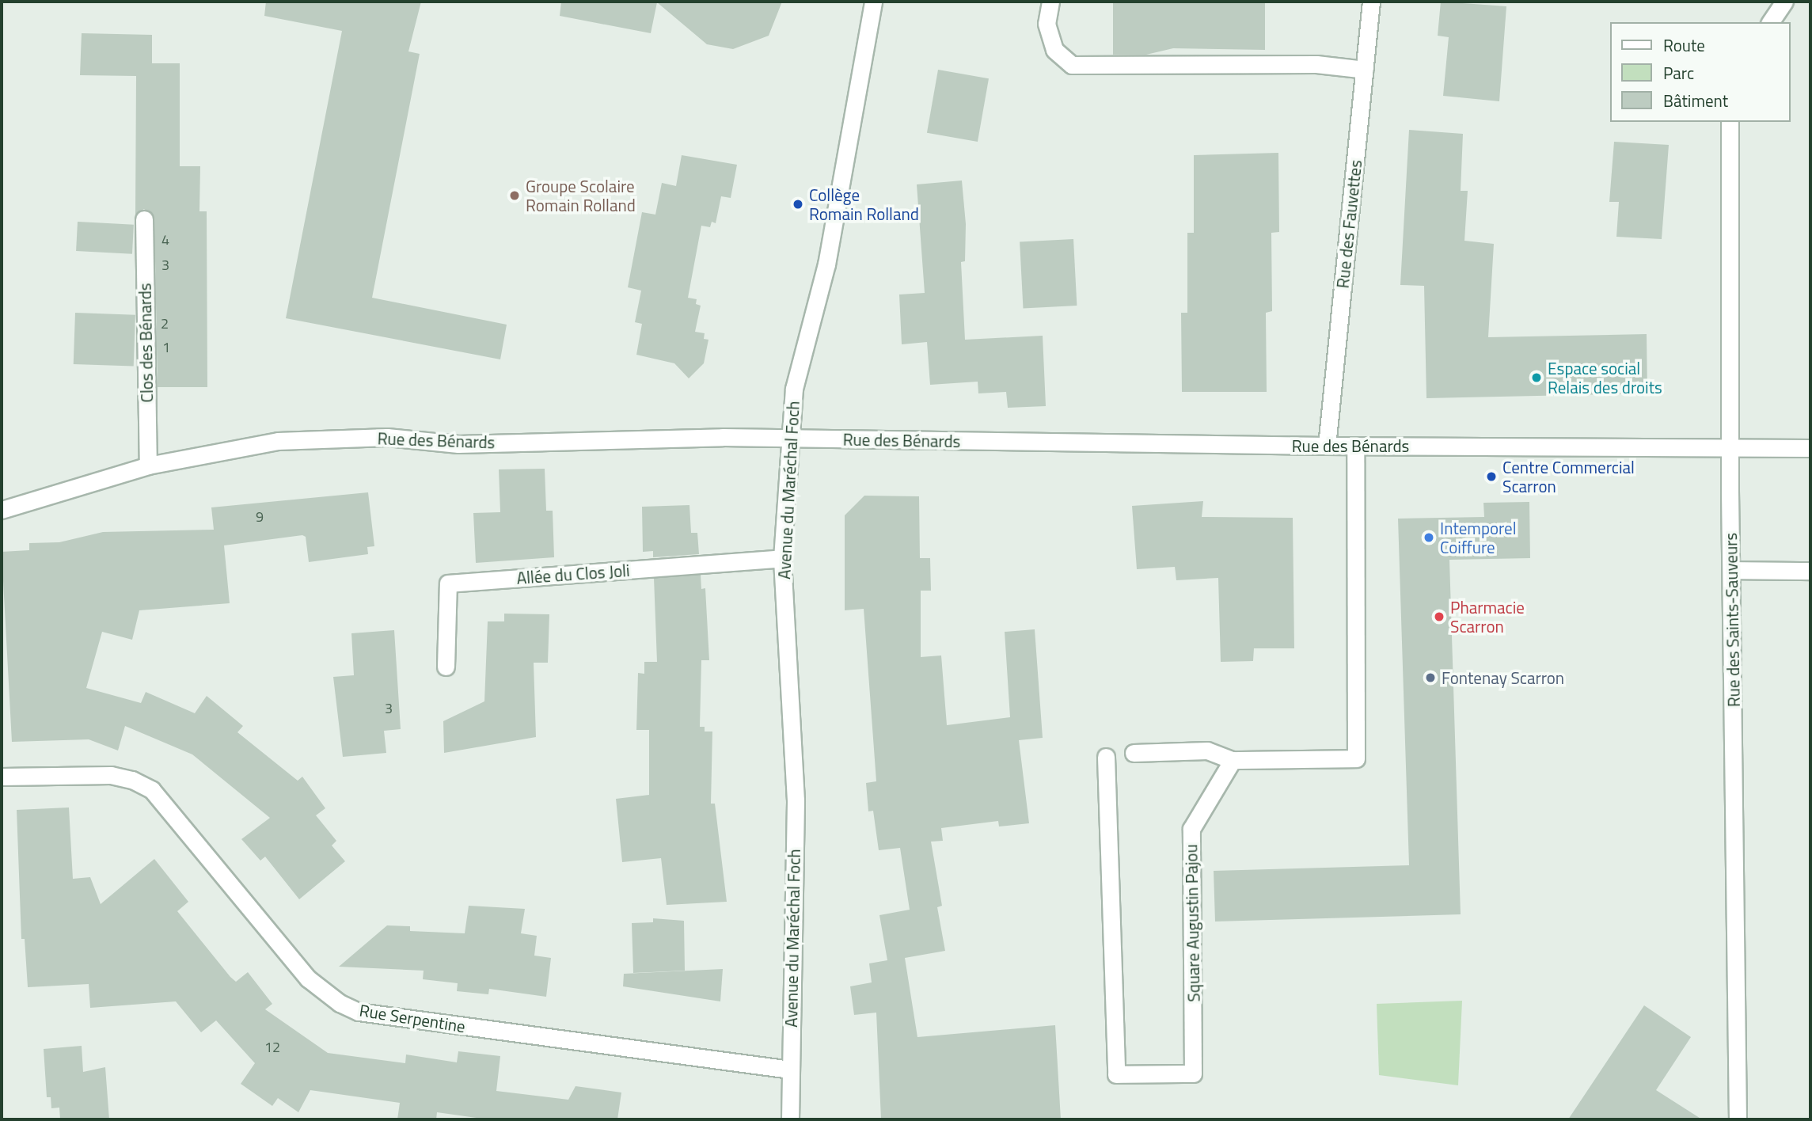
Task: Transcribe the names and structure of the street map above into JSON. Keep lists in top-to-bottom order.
{
  "streets": {
    "street": [
      "Rue des Fauvettes",
      "Clos des Bénards",
      "Rue des Bénards",
      "Avenue du Maréchal Foch",
      "Allée du Clos Joli",
      "Rue des Saints-Sauveurs",
      "Square Augustin Pajou",
      "Rue Serpentine"
    ]
  },
  "crossings": [
    ["Rue des Fauvettes", "Rue des Bénards"],
    ["Clos des Bénards", "Rue des Bénards"],
    ["Rue des Bénards", "Avenue du Maréchal Foch"],
    ["Rue des Bénards", "Rue des Saints-Sauveurs"],
    ["Avenue du Maréchal Foch", "Allée du Clos Joli"],
    ["Avenue du Maréchal Foch", "Rue Serpentine"]
  ],
  "places": [
    "Groupe Scolaire Romain Rolland",
    "Collège Romain Rolland",
    "Espace social Relais des droits",
    "Centre Commercial Scarron",
    "Intemporel Coiffure",
    "Pharmacie Scarron",
    "Fontenay Scarron"
  ],
  "house_numbers": [
    "4",
    "3",
    "2",
    "1",
    "9",
    "3",
    "12"
  ],
  "legend": ["Route", "Parc", "Bâtiment"]
}
